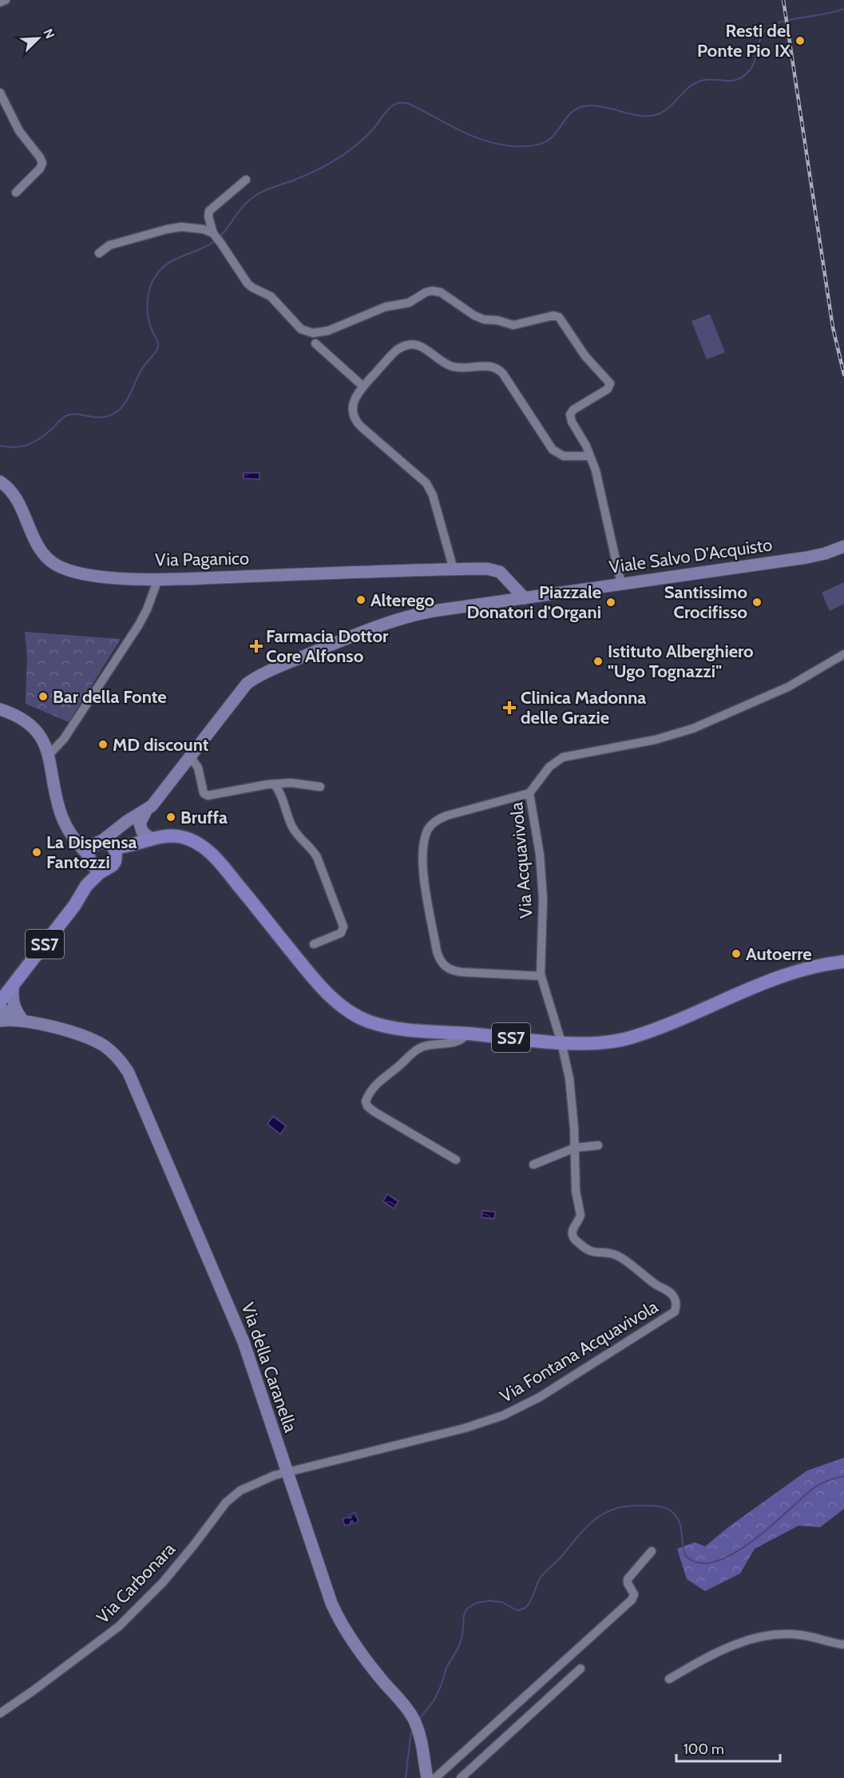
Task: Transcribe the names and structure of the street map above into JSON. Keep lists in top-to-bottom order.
{
  "streets": {
    "main road": [
      "Viale Salvo D'Acquisto",
      "Via Paganico",
      "SS7",
      "Via della Caranella"
    ],
    "street": ["Via Acquavivola", "Via Fontana Acquavivola", "Via Carbonara"]
  },
  "crossings": [
    ["Viale Salvo D'Acquisto", "Via Paganico"],
    ["Viale Salvo D'Acquisto", "SS7"],
    ["Via Acquavivola", "SS7"],
    ["Via Acquavivola", "Via Fontana Acquavivola"],
    ["SS7", "Via Fontana Acquavivola"],
    ["Via Fontana Acquavivola", "Via della Caranella"],
    ["Via Fontana Acquavivola", "Via Carbonara"],
    ["Via della Caranella", "Via Carbonara"]
  ],
  "places": {
    "other": [
      "Resti del Ponte Pio IX",
      "Alterego",
      "Piazzale Donatori d'Organi",
      "Santissimo Crocifisso",
      "Istituto Alberghiero \"Ugo Tognazzi\"",
      "Bar della Fonte",
      "MD discount",
      "Bruffa",
      "La Dispensa Fantozzi",
      "Autoerre"
    ],
    "health": ["Farmacia Dottor Core Alfonso", "Clinica Madonna delle Grazie"]
  },
  "scale_bar": "100 m",
  "north": "top right"
}
